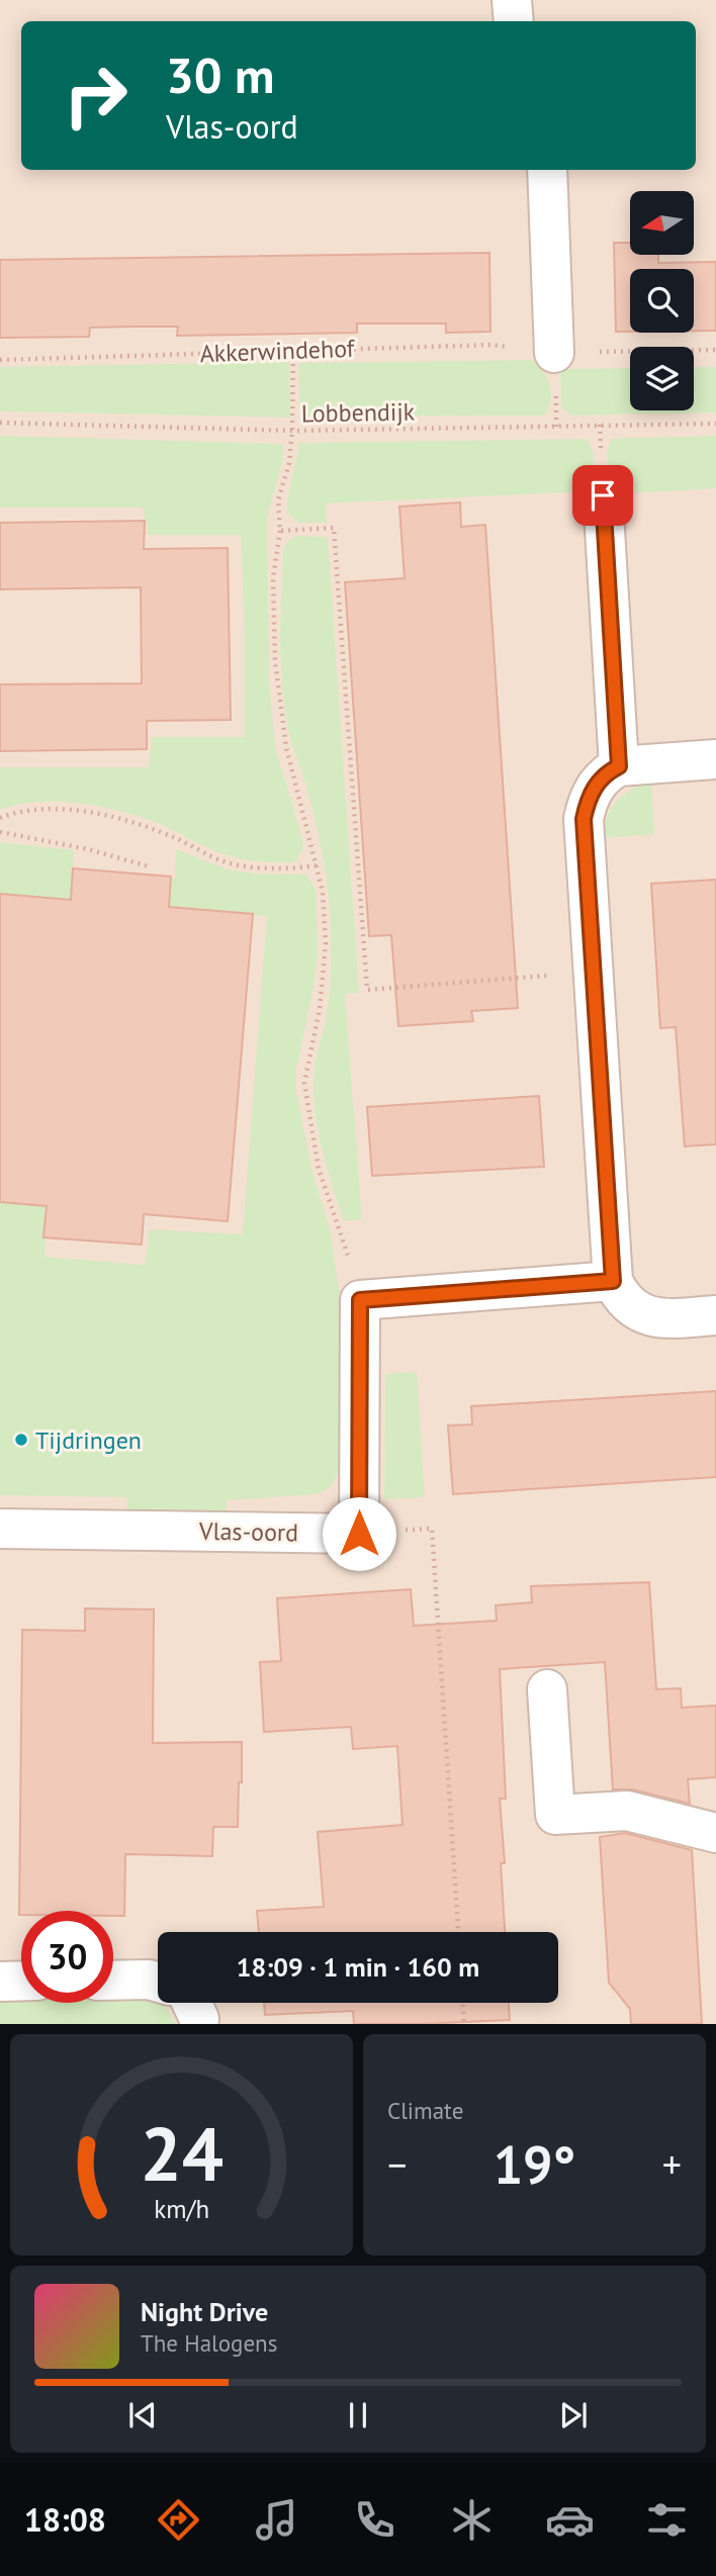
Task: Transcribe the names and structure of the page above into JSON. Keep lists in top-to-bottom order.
{
  "streets": {
    "street": ["Vlas-oord"],
    "path": ["Akkerwindehof", "Lobbendijk"]
  },
  "places": ["Tijdringen"],
  "north": "left",
  "page": {
    "turn": ["30 m", "Vlas-oord"],
    "limit": "30",
    "trip": "18:09 · 1 min · 160 m",
    "tile": "Climate",
    "heat": ["−", "19°", "+"],
    "song": ["Night Drive", "The Halogens"],
    "tabs": "18:08",
    "gauge": ["24", "km/h"]
  }
}
